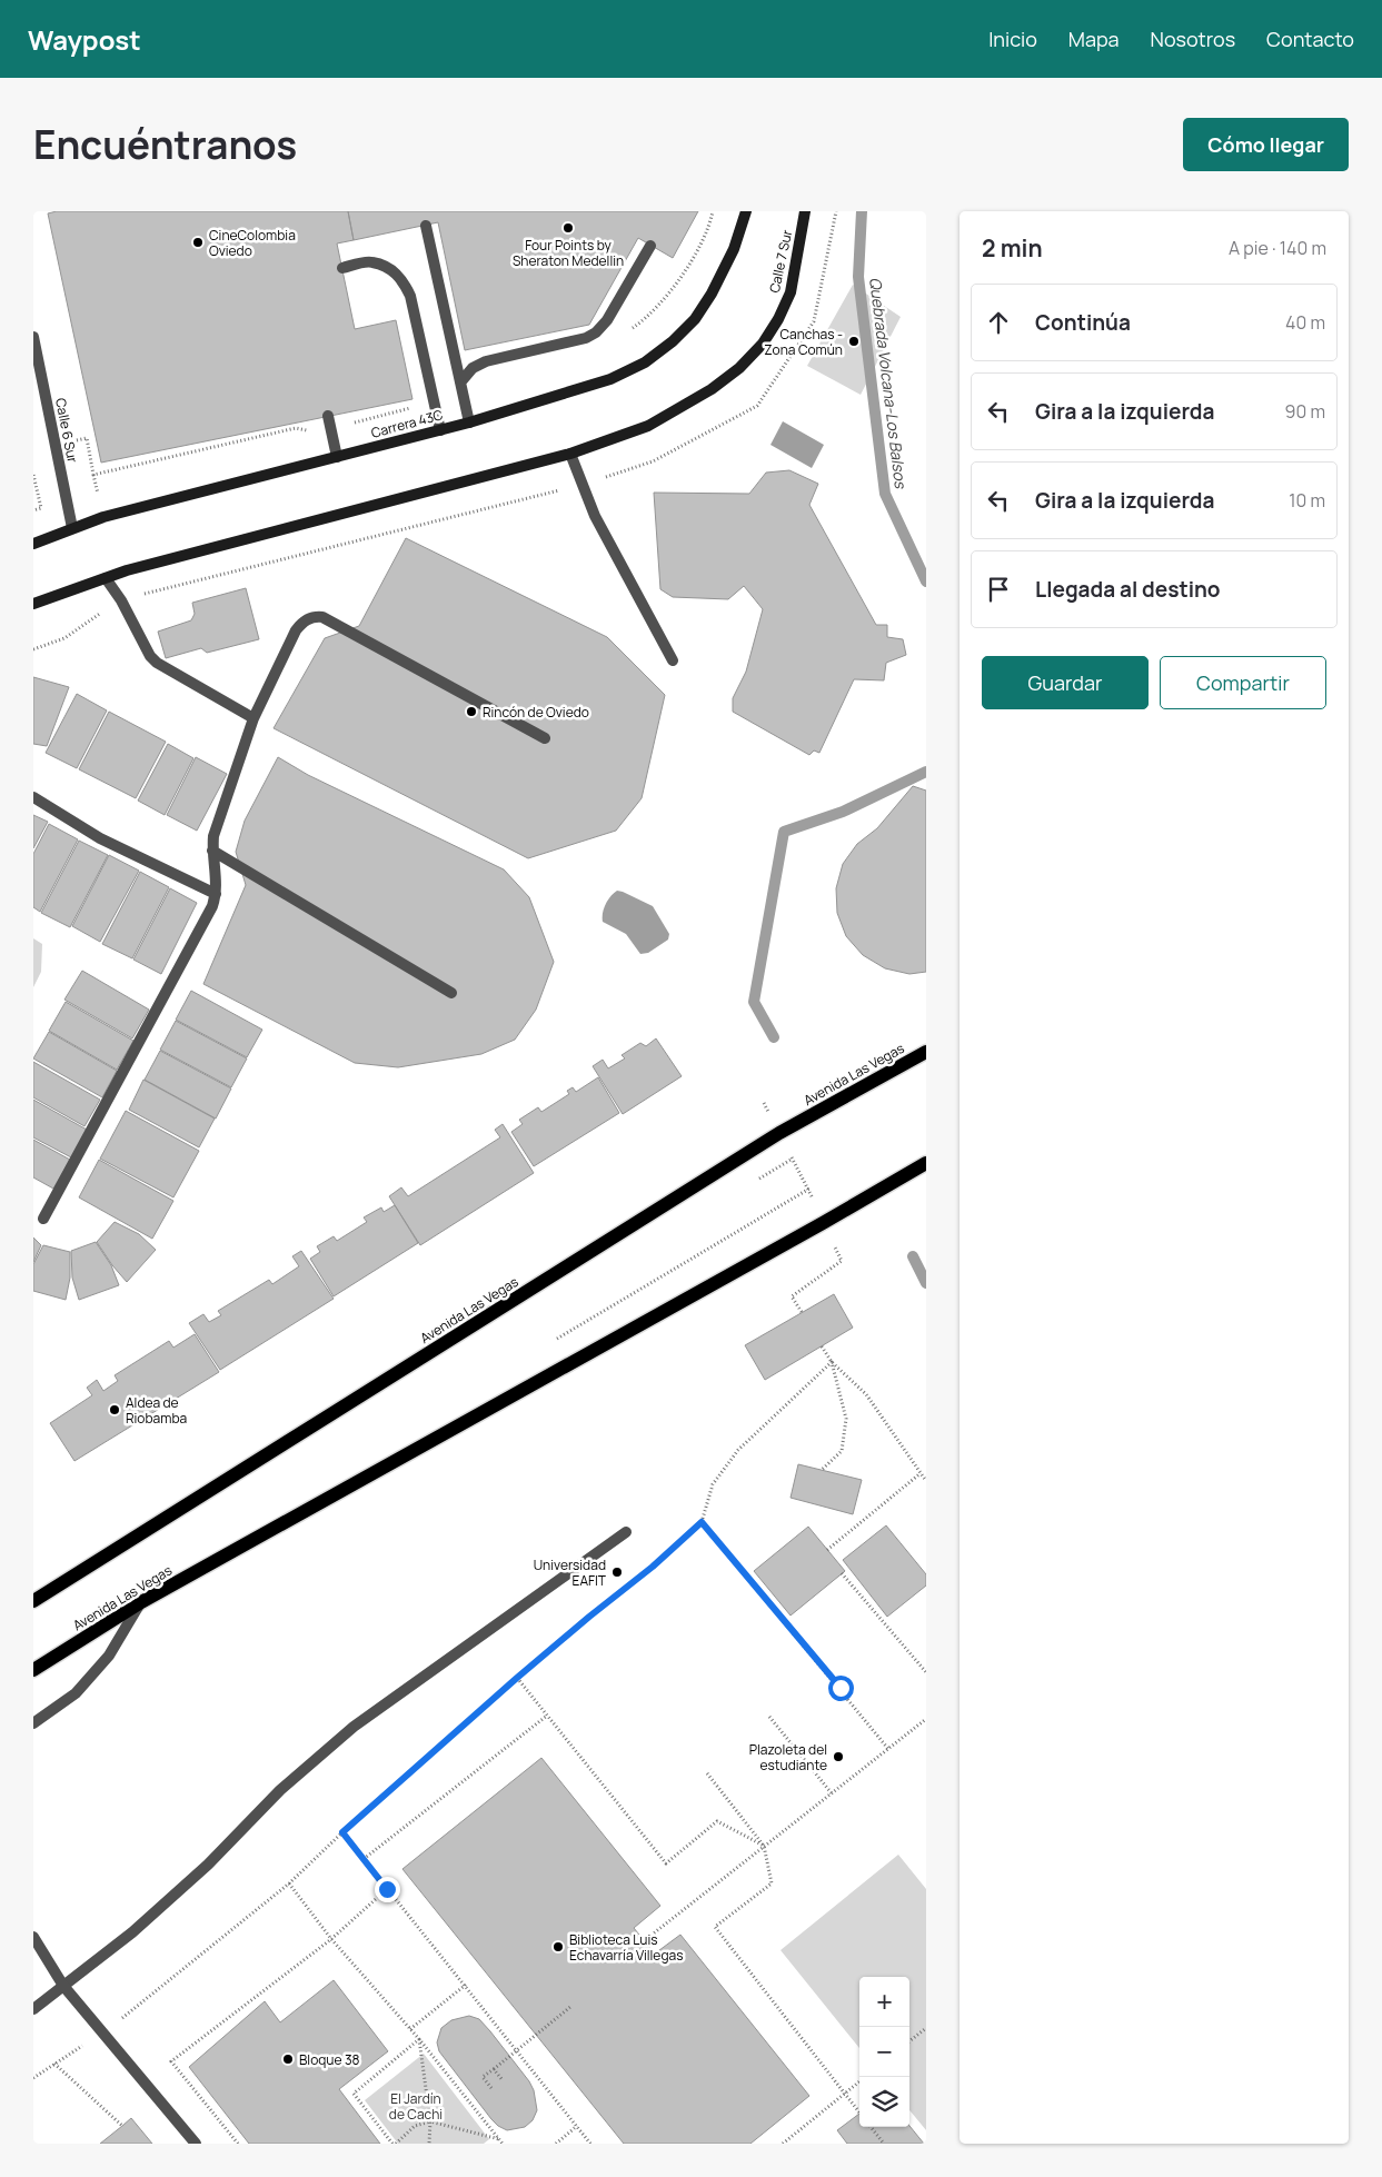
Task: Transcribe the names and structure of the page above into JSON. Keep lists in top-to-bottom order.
{
  "streets": {
    "main road": ["Calle 7 Sur", "Carrera 43C", "Avenida Las Vegas"],
    "street": ["Calle 6 Sur"]
  },
  "crossings": [
    ["Carrera 43C", "Calle 6 Sur"]
  ],
  "water": ["Quebrada Volcana-Los Balsos"],
  "parks": ["El Jardín de Cachi"],
  "places": [
    "Four Points by Sheraton Medellin",
    "CineColombia Oviedo",
    "Canchas - Zona Común",
    "Rincón de Oviedo",
    "Aldea de Riobamba",
    "Universidad EAFIT",
    "Plazoleta del estudiante",
    "Biblioteca Luis Echavarría Villegas",
    "Bloque 38"
  ],
  "page": {
    "header": "Waypost",
    "nav": [
      "Inicio",
      "Mapa",
      "Nosotros",
      "Contacto"
    ],
    "title": "Encuéntranos",
    "buttons": [
      "Cómo llegar",
      ["Guardar", "Compartir"]
    ],
    "heading": ["2 min", "A pie · 140 m"],
    "list": [
      ["Continúa", "40 m"],
      ["Gira a la izquierda", "90 m"],
      ["Gira a la izquierda", "10 m"],
      "Llegada al destino"
    ],
    "map_buttons": ["+", "−"]
  }
}
